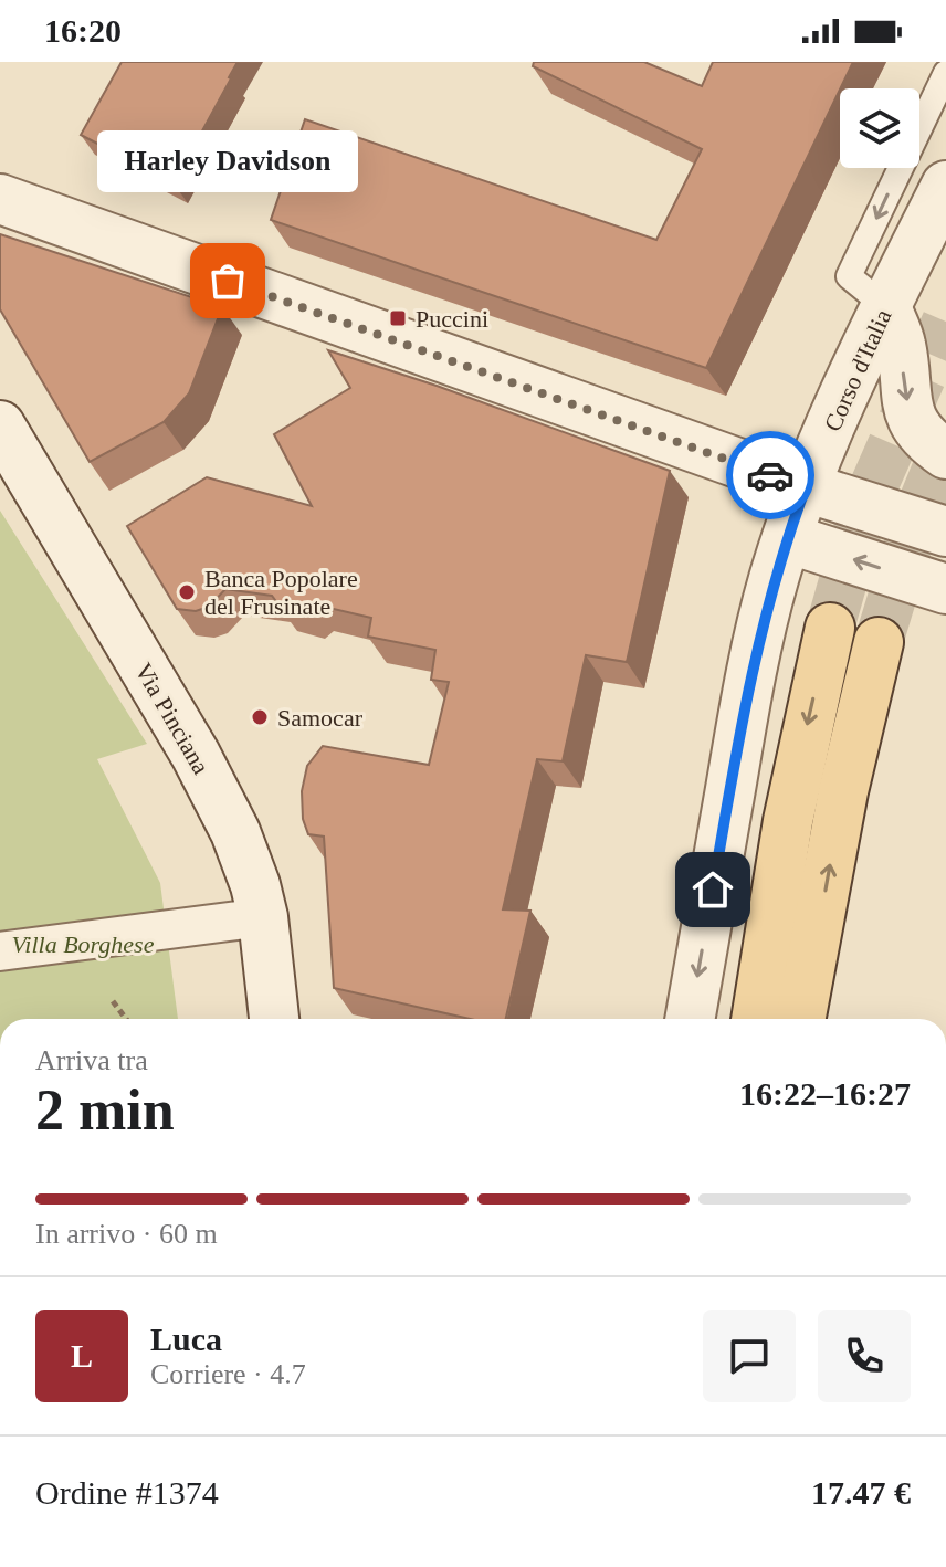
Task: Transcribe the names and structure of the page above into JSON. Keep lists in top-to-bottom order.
{
  "streets": {
    "street": ["Corso d'Italia", "Via Pinciana"]
  },
  "one_way": ["Corso d'Italia"],
  "parks": ["Villa Borghese"],
  "places": {
    "other": ["Harley Davidson", "Banca Popolare del Frusinate", "Samocar"],
    "transit": ["Puccini"]
  },
  "page": {
    "status": "16:20",
    "bubble": "Harley Davidson",
    "heading": ["2 min", "Arriva tra", "16:22–16:27"],
    "panel": [
      "Luca",
      "Corriere · 4.7",
      "Ordine #1374",
      "17.47 €"
    ],
    "bar": "In arrivo · 60 m",
    "round": "L"
  }
}
